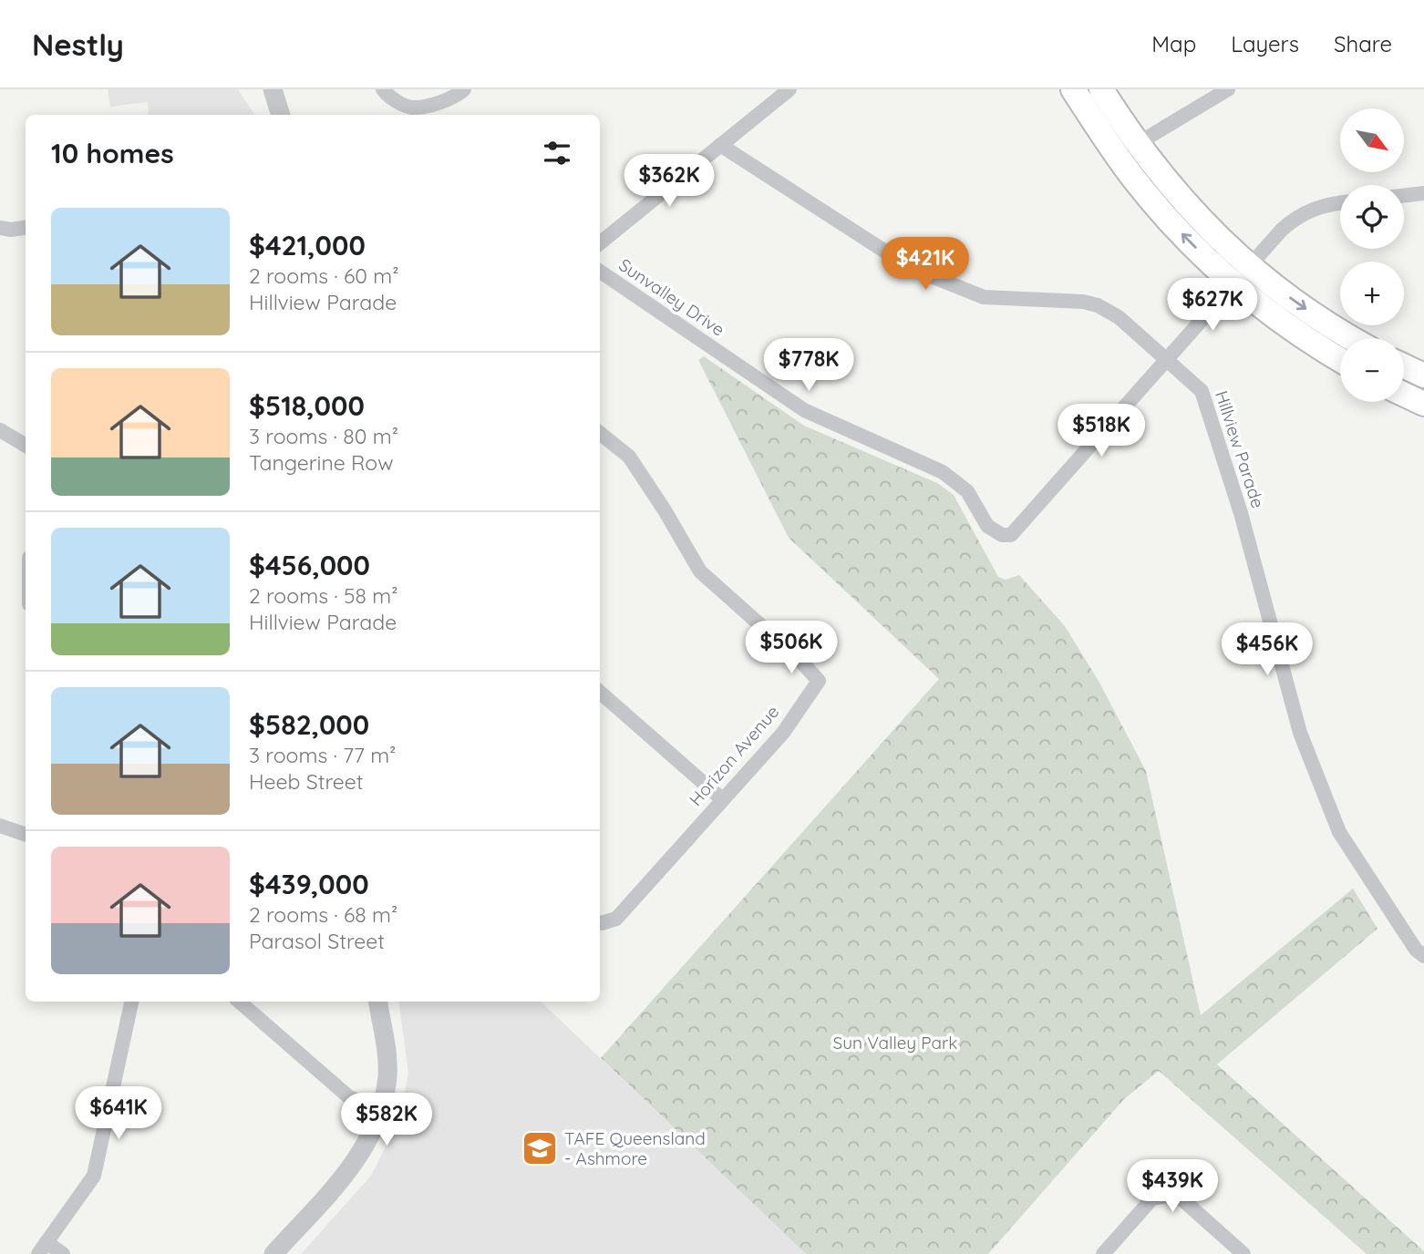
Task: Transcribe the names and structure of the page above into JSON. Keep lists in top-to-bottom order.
{
  "streets": {
    "street": ["Sunvalley Drive", "Hillview Parade", "Horizon Avenue"]
  },
  "crossings": [
    ["Sunvalley Drive", "Hillview Parade"]
  ],
  "parks": ["Sun Valley Park"],
  "places": {
    "school or university": ["TAFE Queensland - Ashmore"]
  },
  "north": "bottom right",
  "page": {
    "header": "Nestly",
    "nav": ["Map", "Layers", "Share"],
    "map_buttons": ["+", "−"],
    "heading": "10 homes",
    "price": [
      "$362K",
      "$421K",
      "$627K",
      "$778K",
      "$518K",
      "$506K",
      "$456K",
      "$641K",
      "$582K",
      "$439K"
    ],
    "list": [
      {
        "name": "$421,000",
        "note": "2 rooms · 60 m² · Hillview Parade"
      },
      {
        "name": "$518,000",
        "note": "3 rooms · 80 m² · Tangerine Row"
      },
      {
        "name": "$456,000",
        "note": "2 rooms · 58 m² · Hillview Parade"
      },
      {
        "name": "$582,000",
        "note": "3 rooms · 77 m² · Heeb Street"
      },
      {
        "name": "$439,000",
        "note": "2 rooms · 68 m² · Parasol Street"
      }
    ]
  }
}
